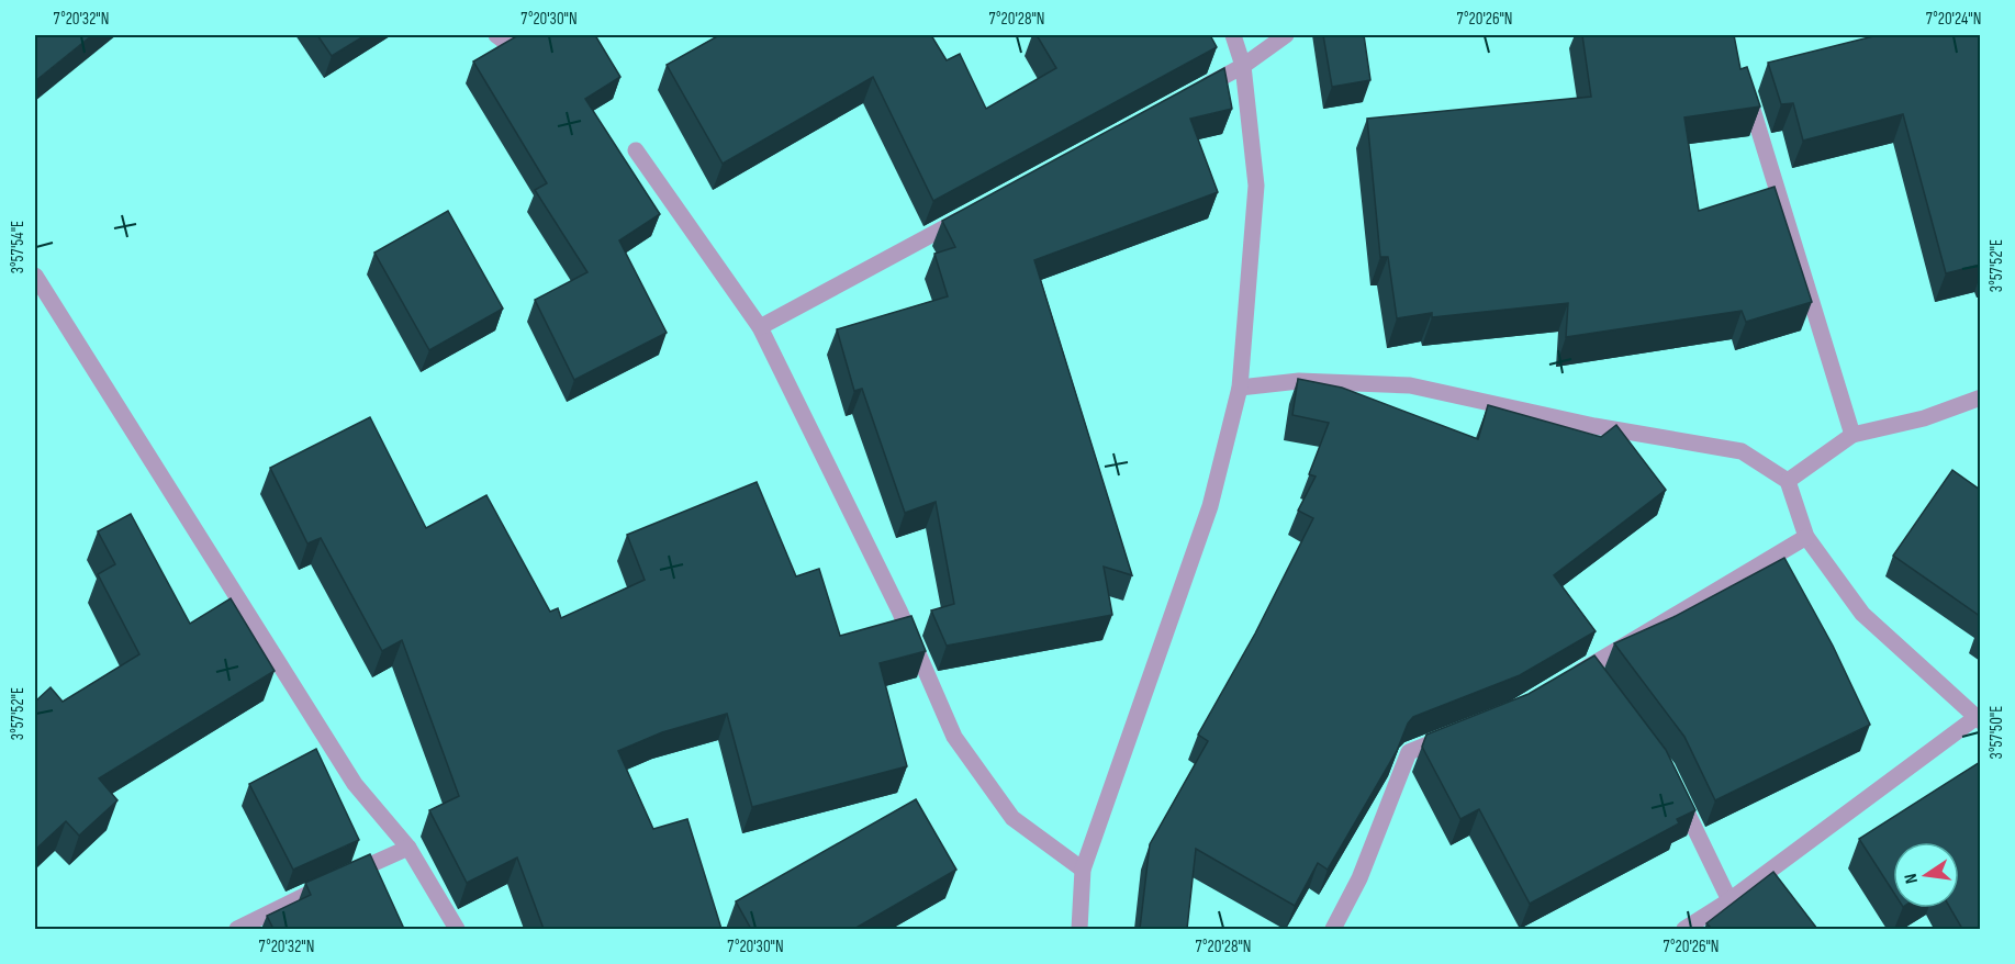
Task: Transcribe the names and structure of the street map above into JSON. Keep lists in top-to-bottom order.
{
  "north": "left",
  "coordinates": [
    "7°20'32\"N",
    "7°20'30\"N",
    "7°20'28\"N",
    "7°20'26\"N",
    "7°20'24\"N",
    "3°57'54\"E",
    "3°57'52\"E",
    "3°57'50\"E"
  ]
}
